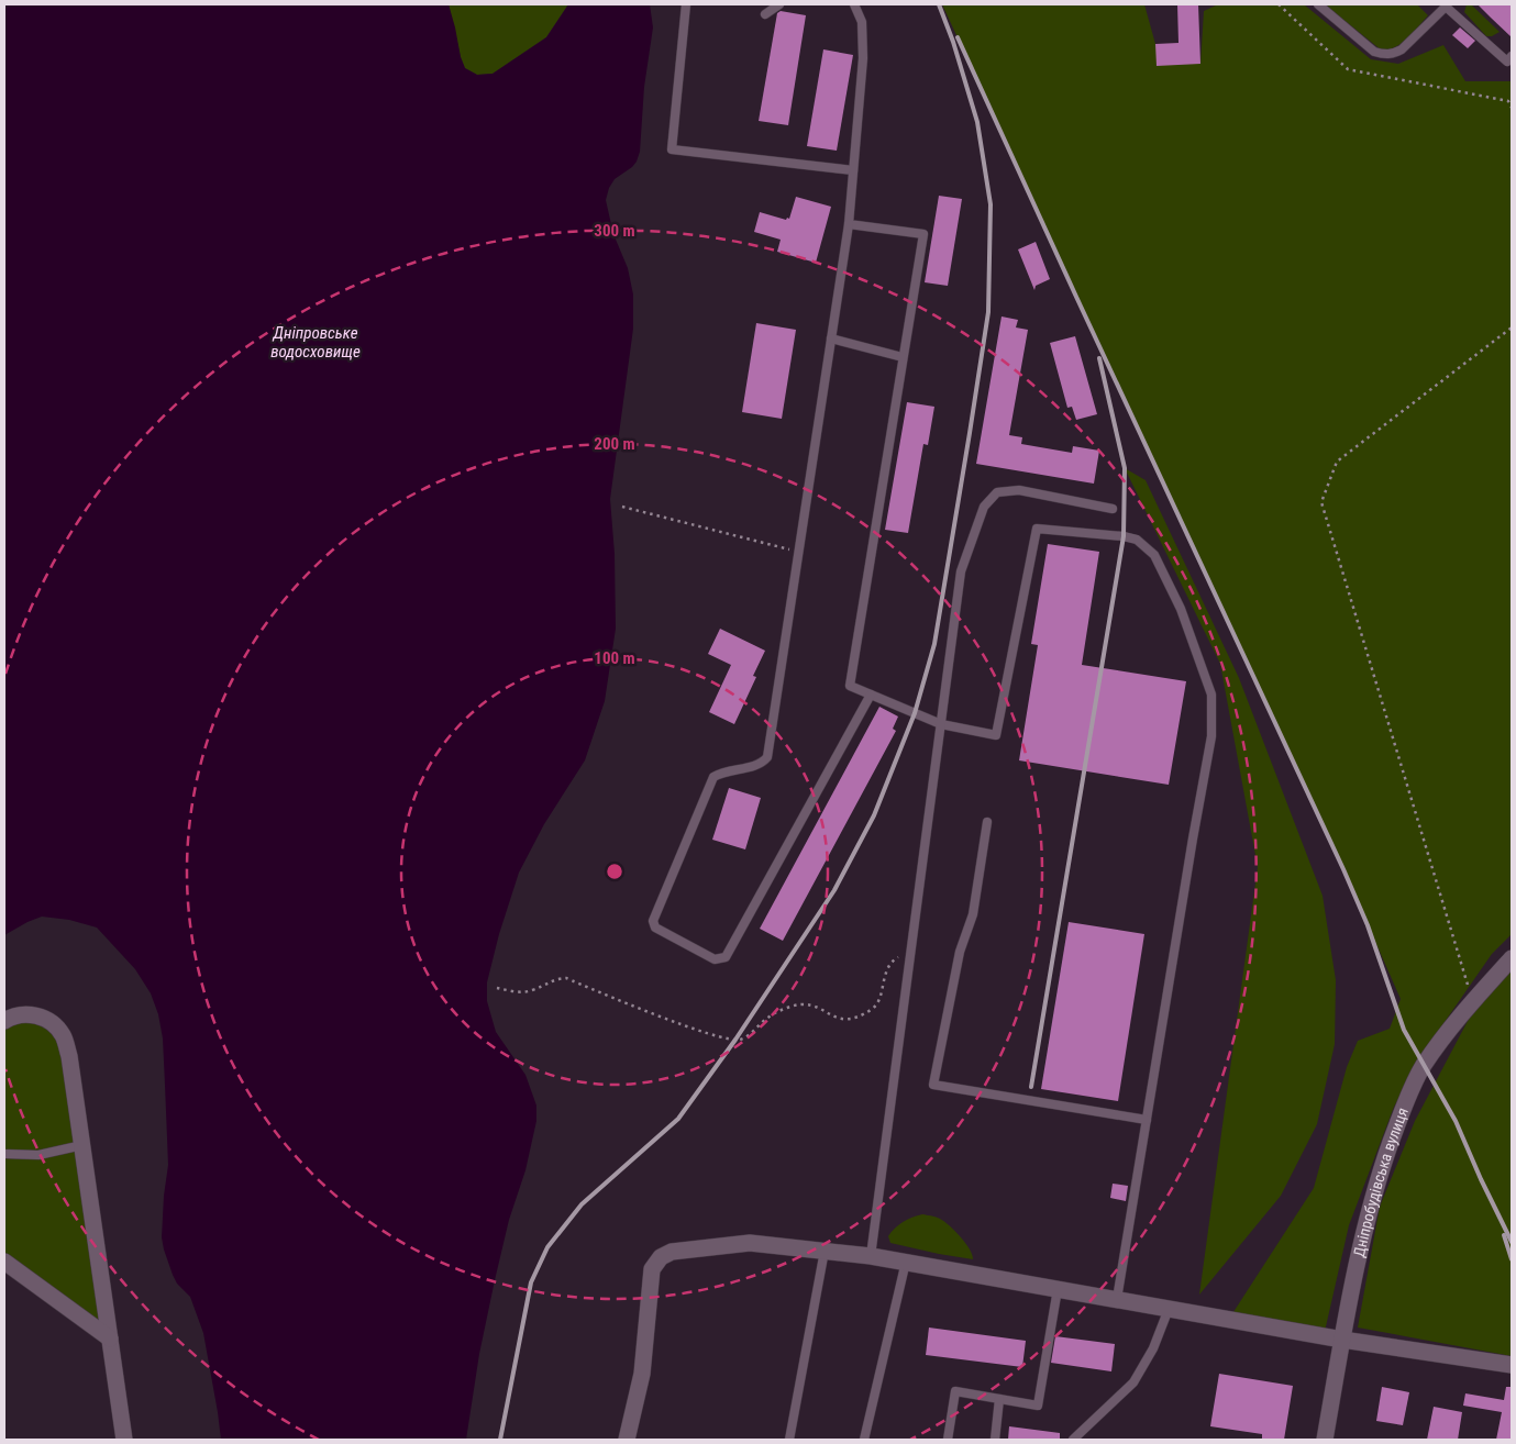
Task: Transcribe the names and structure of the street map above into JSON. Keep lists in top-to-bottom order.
{
  "streets": {
    "street": ["Дніпробудівська вулиця"]
  },
  "water": ["Дніпровське водосховище"],
  "rings": ["300 m", "200 m", "100 m"]
}
